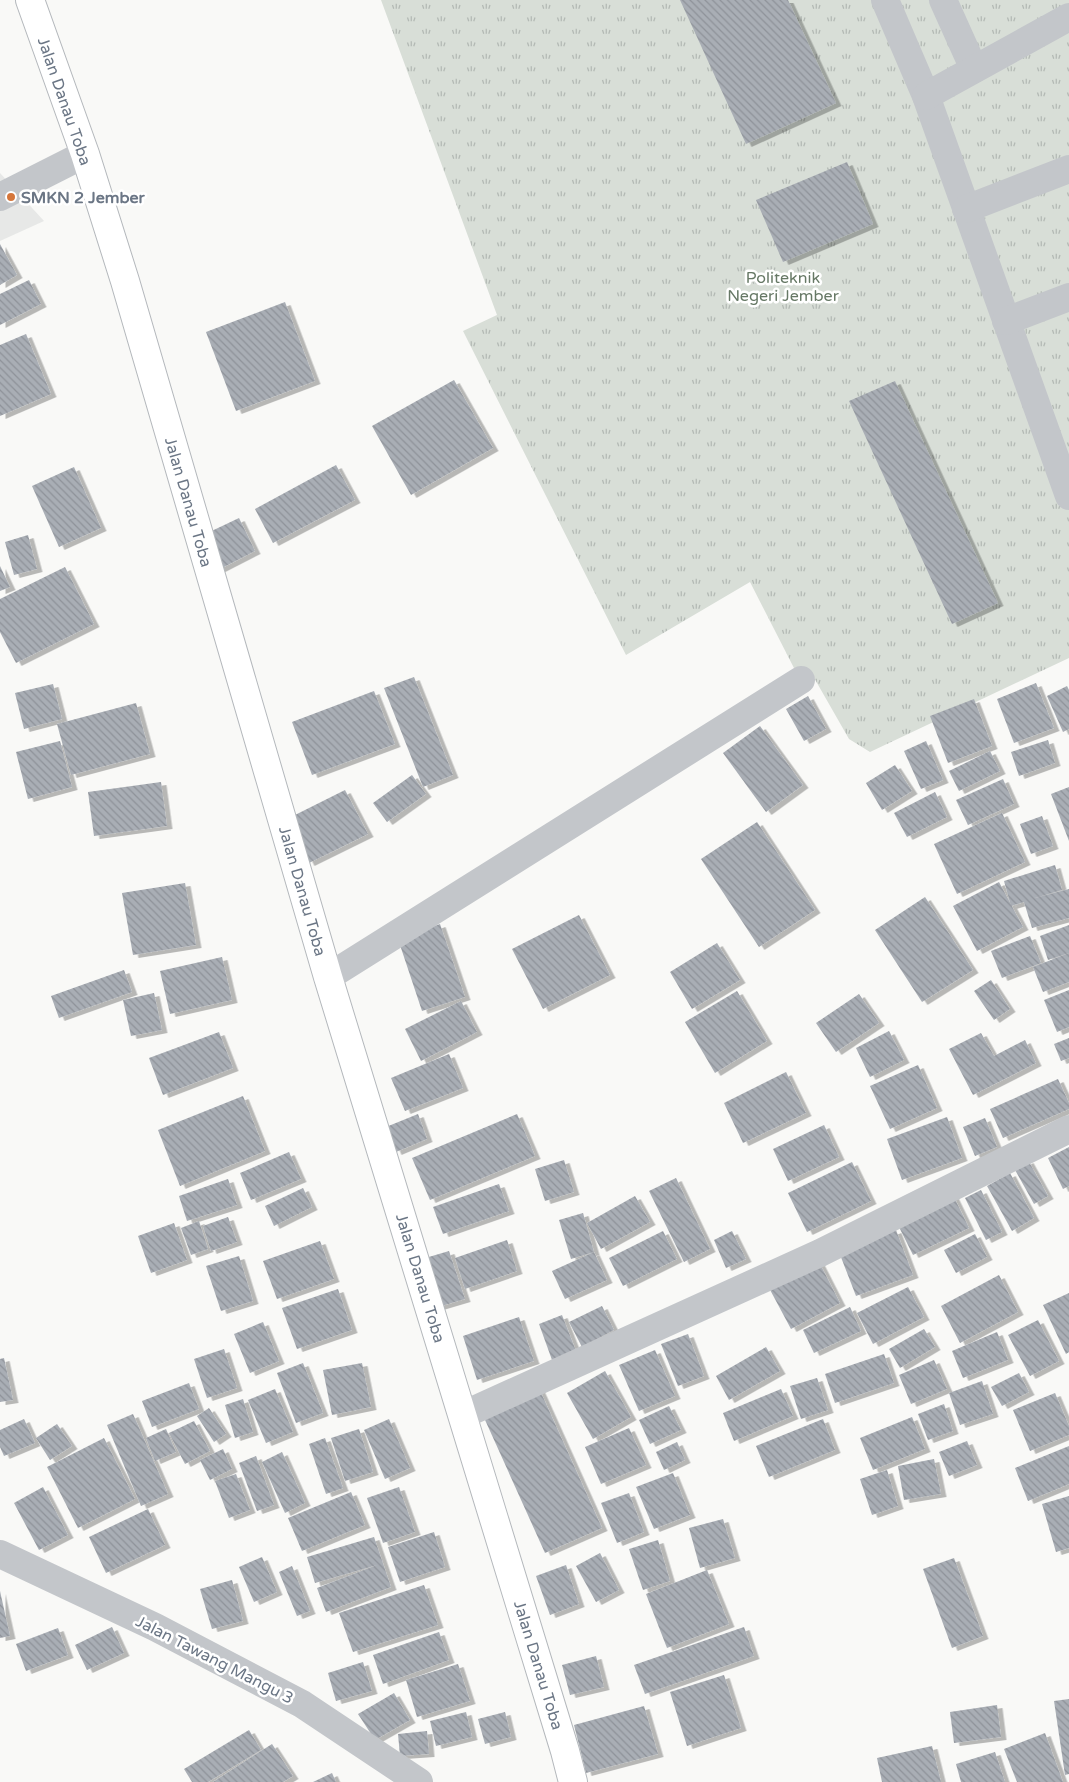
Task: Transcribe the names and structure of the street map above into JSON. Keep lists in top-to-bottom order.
{
  "streets": {
    "main road": ["Jalan Danau Toba"],
    "street": ["Jalan Tawang Mangu 3"]
  },
  "parks": ["Politeknik Negeri Jember"],
  "places": ["SMKN 2 Jember"]
}
